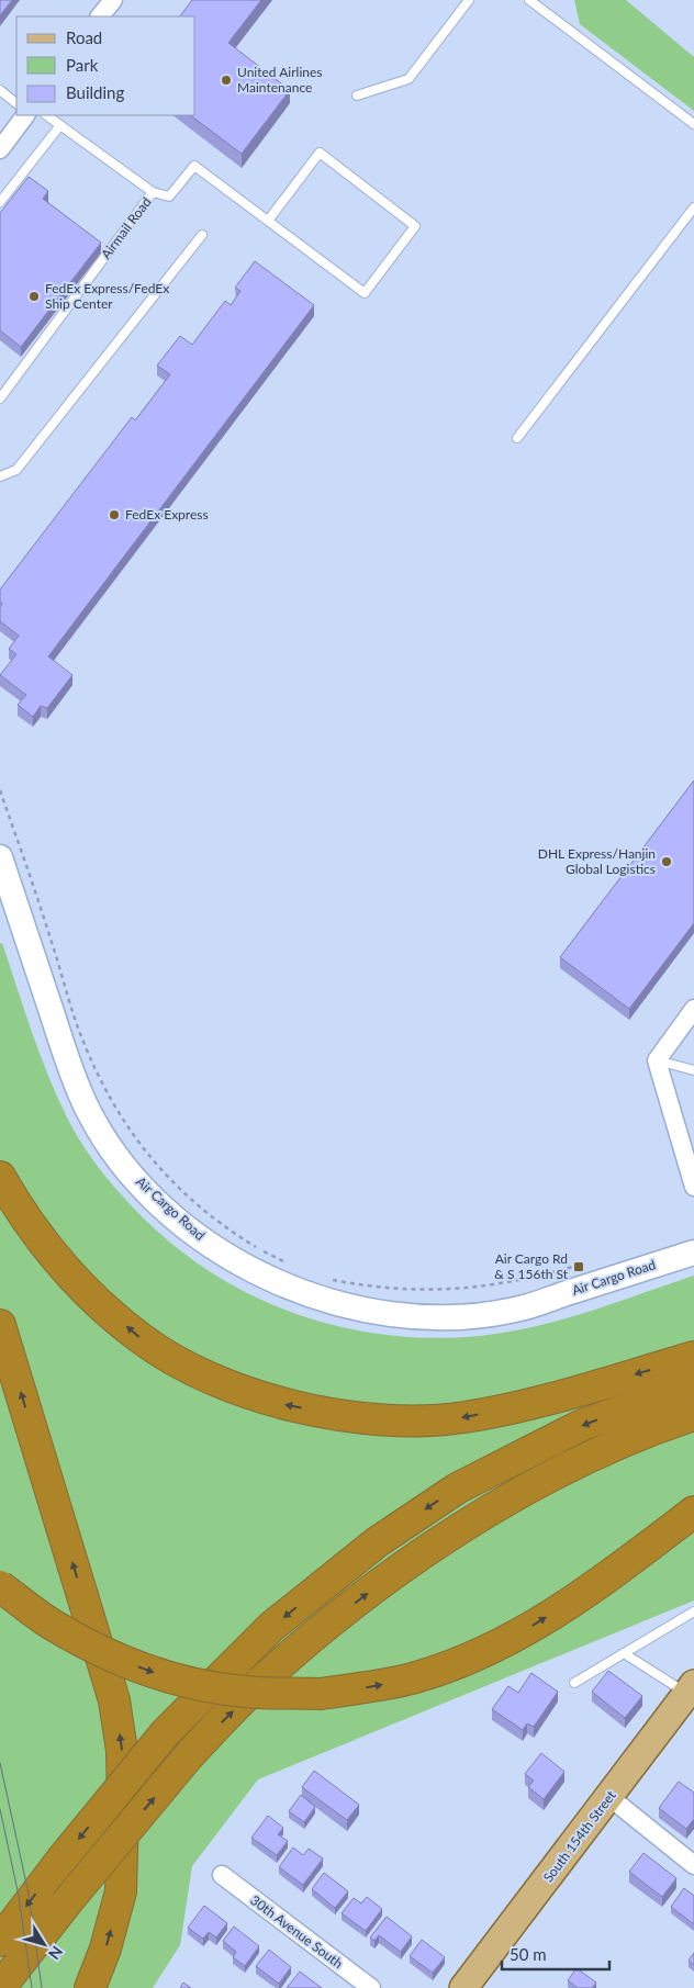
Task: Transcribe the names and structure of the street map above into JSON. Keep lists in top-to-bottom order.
{
  "streets": {
    "main road": ["South 154th Street"],
    "street": ["Air Cargo Road", "30th Avenue South"],
    "lane": ["Airmail Road"]
  },
  "places": {
    "other": [
      "United Airlines Maintenance",
      "FedEx Express/FedEx Ship Center",
      "FedEx Express",
      "DHL Express/Hanjin Global Logistics"
    ],
    "transit": ["Air Cargo Rd & S 156th St"]
  },
  "legend": ["Road", "Park", "Building"],
  "scale_bar": "50 m",
  "north": "bottom right"
}
